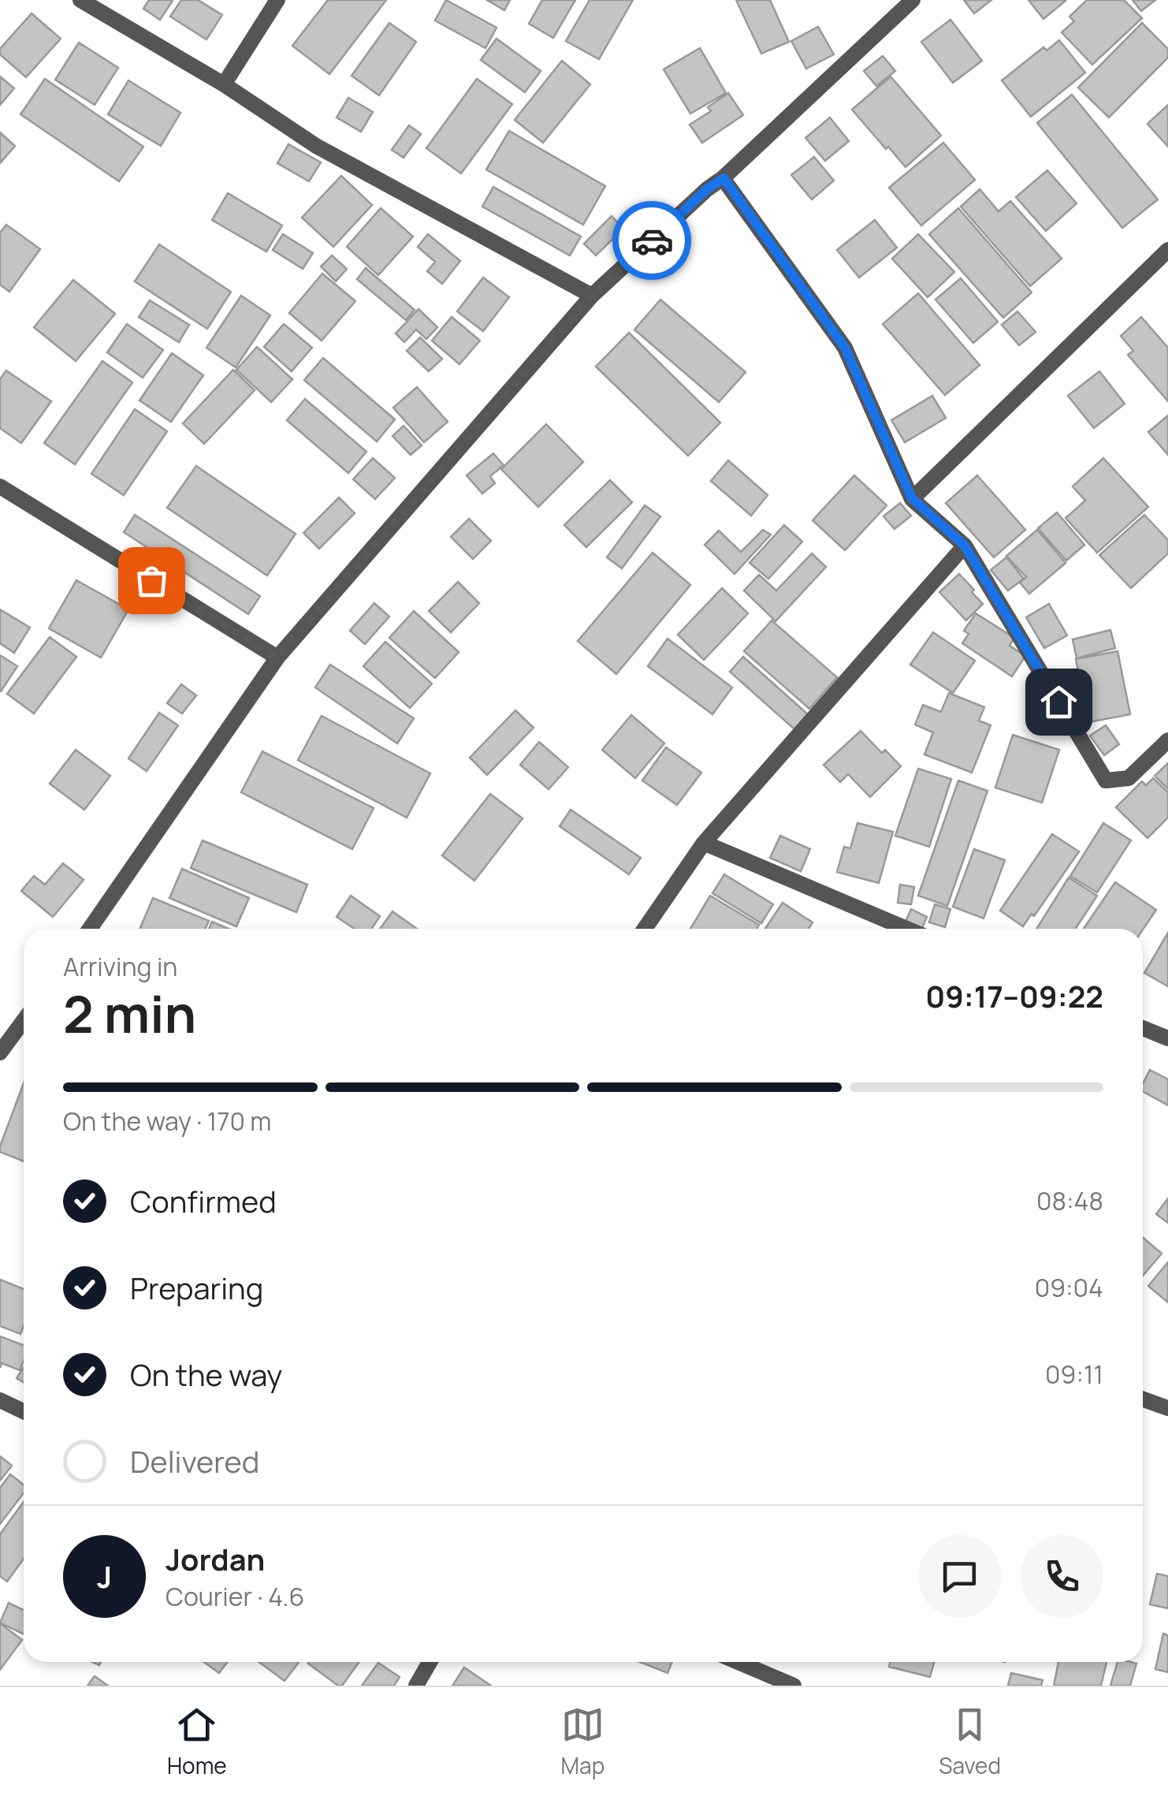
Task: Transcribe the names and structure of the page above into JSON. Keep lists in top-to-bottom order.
{
  "page": {
    "heading": ["2 min", "Arriving in", "09:17–09:22"],
    "panel": ["Jordan", "Courier · 4.6"],
    "bar": "On the way · 170 m",
    "list": [
      ["Confirmed", "08:48"],
      ["Preparing", "09:04"],
      ["On the way", "09:11"],
      "Delivered"
    ],
    "round": "J",
    "tabs": ["Home", "Map", "Saved"]
  }
}
